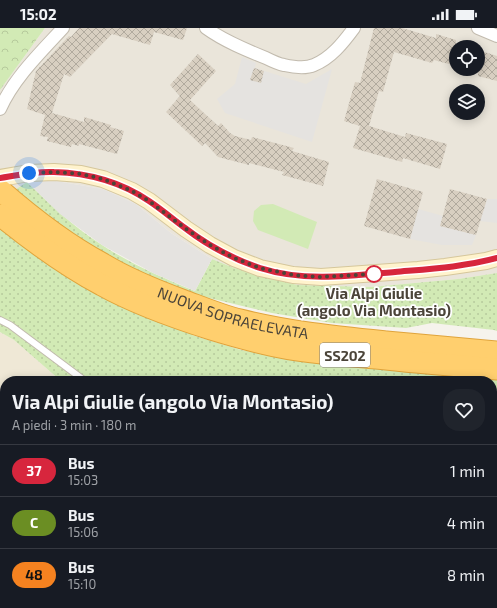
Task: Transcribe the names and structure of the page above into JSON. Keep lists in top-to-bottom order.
{
  "streets": {
    "highway": ["NUOVA SOPRAELEVATA", "SS202"]
  },
  "places": ["Via Alpi Giulie (angolo Via Montasio)"],
  "lines": ["bus line 37"],
  "page": {
    "status": "15:02",
    "heading": ["Via Alpi Giulie (angolo Via Montasio)", "A piedi · 3 min · 180 m"],
    "list": [
      {
        "mark": "37",
        "name": "Bus",
        "note": "15:03",
        "value": "1 min"
      },
      {
        "mark": "C",
        "name": "Bus",
        "note": "15:06",
        "value": "4 min"
      },
      {
        "mark": "48",
        "name": "Bus",
        "note": "15:10",
        "value": "8 min"
      }
    ]
  }
}
